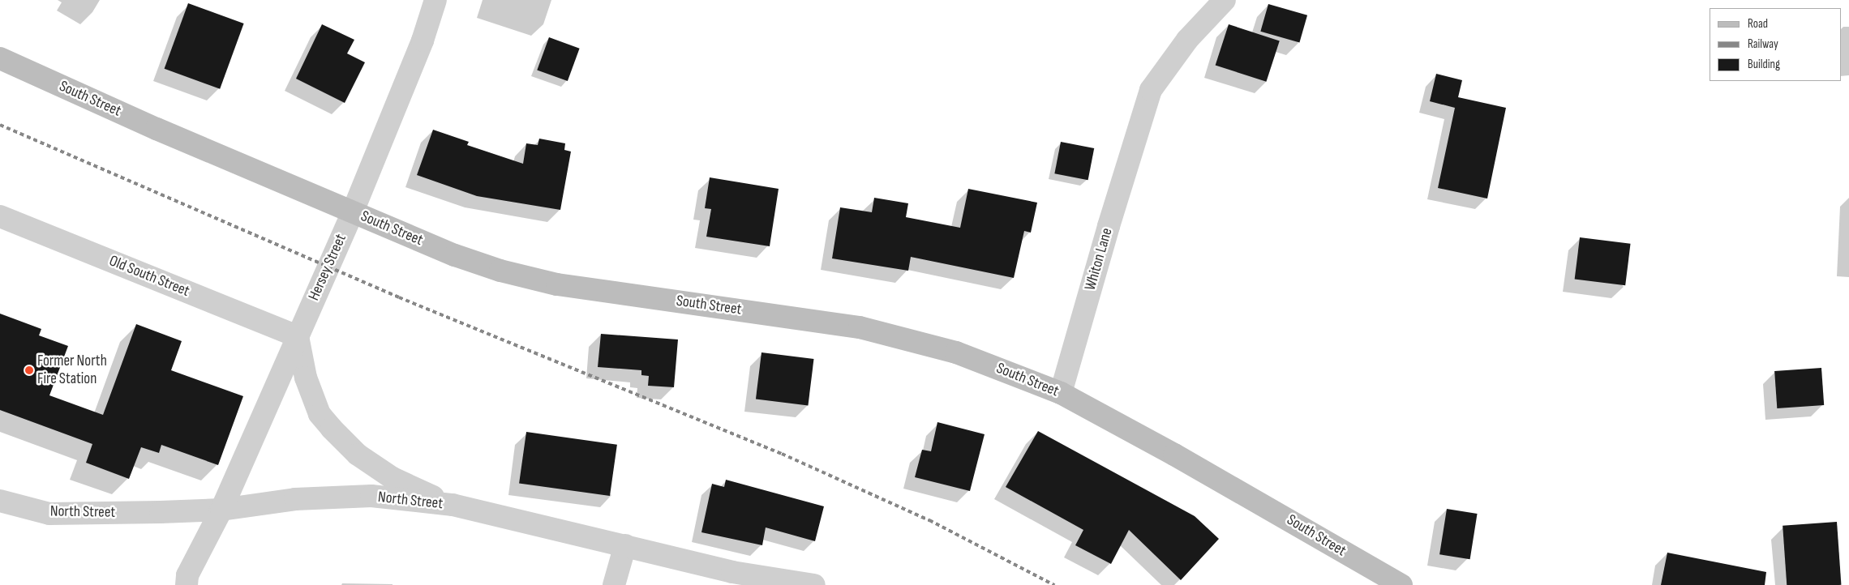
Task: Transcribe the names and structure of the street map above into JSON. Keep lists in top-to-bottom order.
{
  "streets": {
    "main road": ["South Street"],
    "street": [
      "Whiton Lane",
      "Hersey Street",
      "Old South Street",
      "North Street"
    ]
  },
  "crossings": [
    ["South Street", "Whiton Lane"],
    ["South Street", "Hersey Street"],
    ["Hersey Street", "Old South Street"],
    ["Hersey Street", "North Street"]
  ],
  "places": ["Former North Fire Station"],
  "legend": ["Road", "Railway", "Building"]
}
